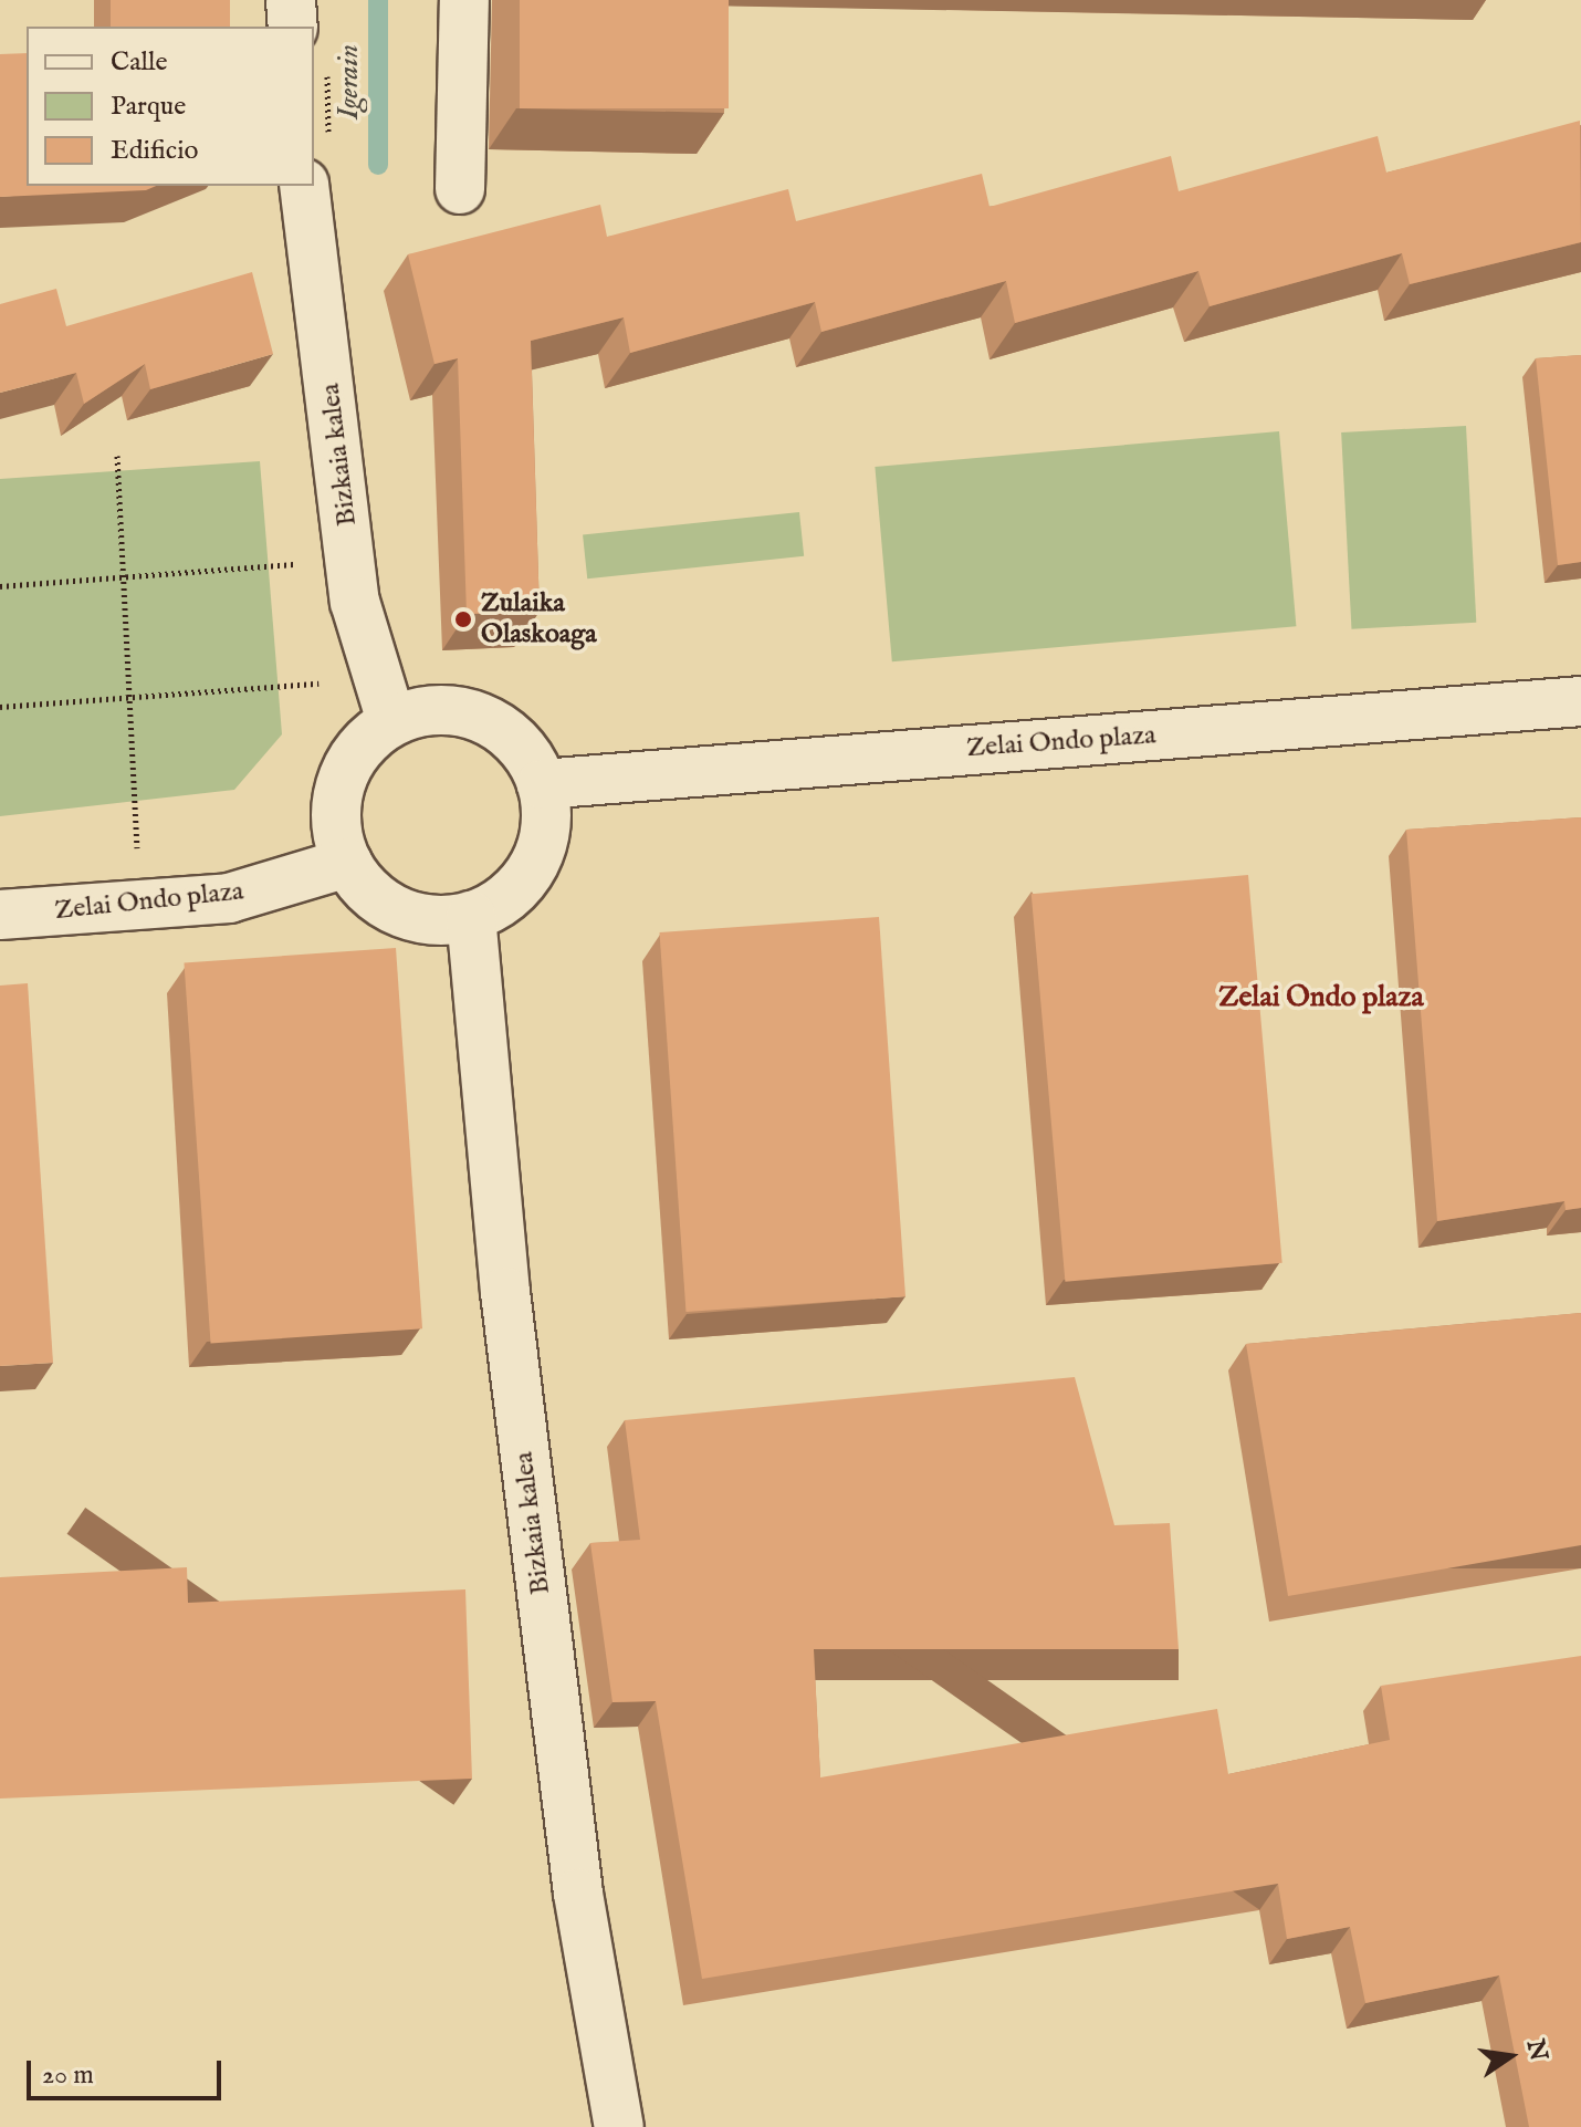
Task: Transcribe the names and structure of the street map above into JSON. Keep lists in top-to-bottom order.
{
  "streets": {
    "street": ["Bizkaia kalea", "Zelai Ondo plaza"]
  },
  "crossings": [
    ["Bizkaia kalea", "Zelai Ondo plaza"]
  ],
  "districts": ["Zelai Ondo plaza"],
  "water": ["Igerain"],
  "places": ["Zulaika Olaskoaga"],
  "legend": ["Calle", "Parque", "Edificio"],
  "scale_bar": "20 m",
  "north": "right"
}
